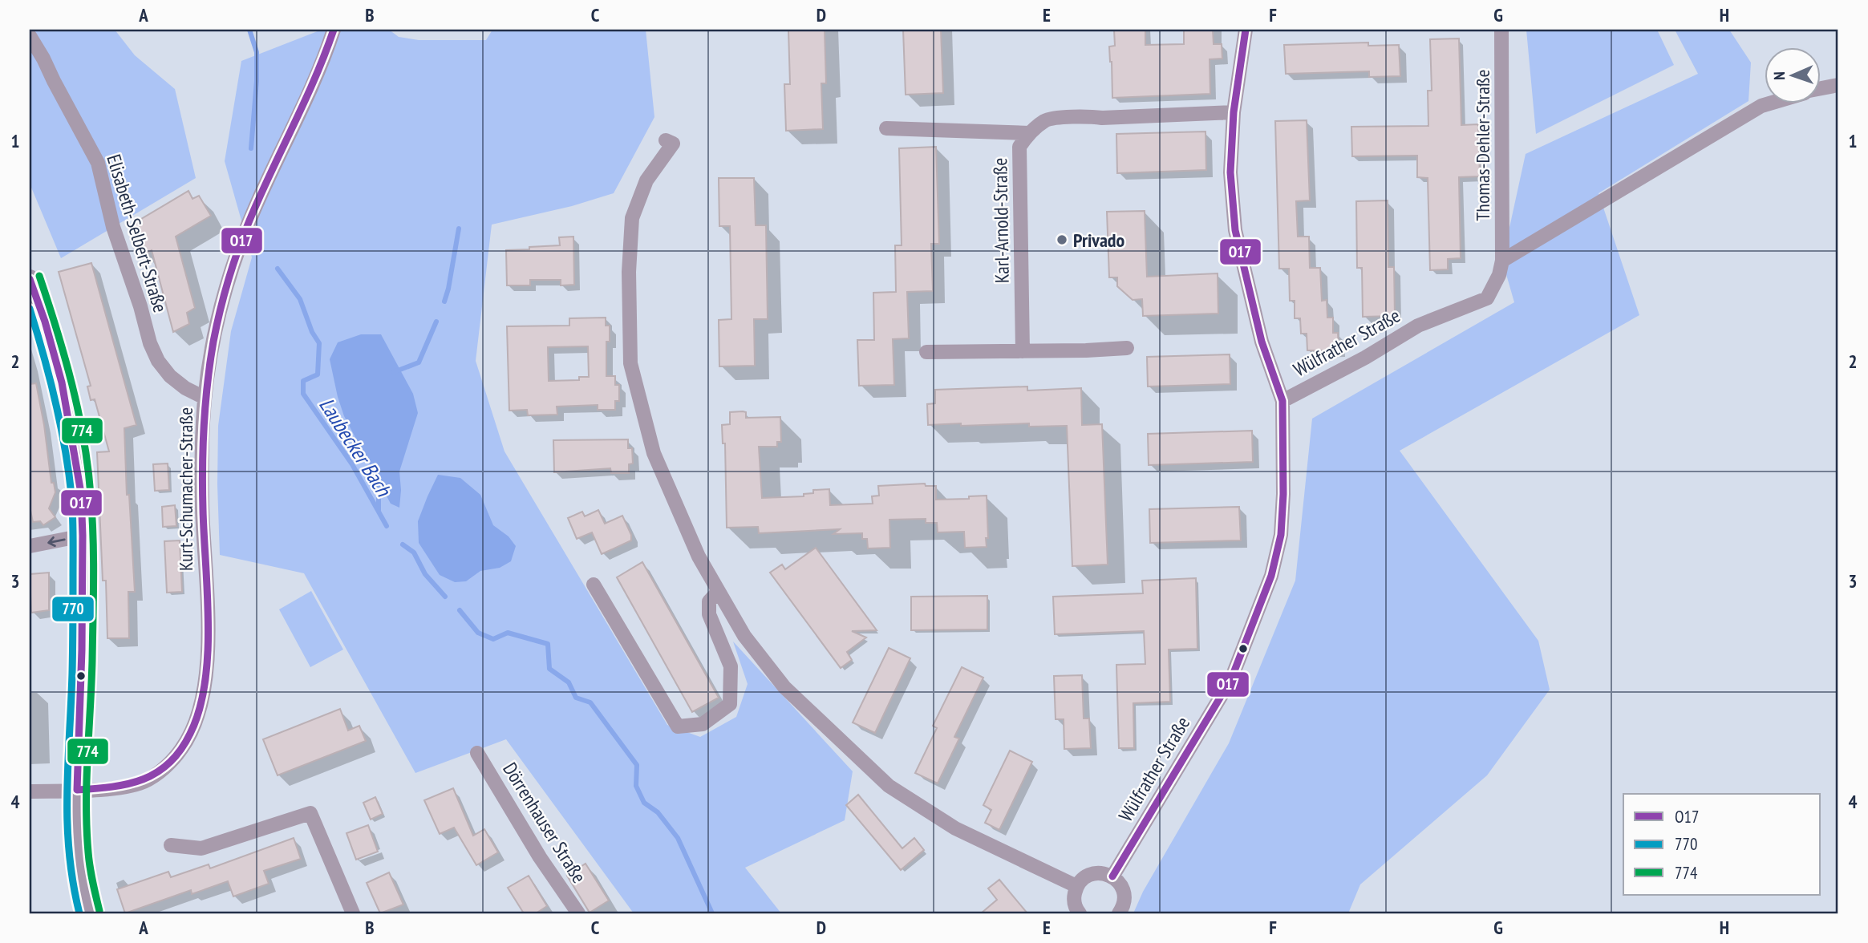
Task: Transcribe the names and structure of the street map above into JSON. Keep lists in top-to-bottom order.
{
  "streets": {
    "street": [
      "Thomas-Dehler-Straße",
      "Karl-Arnold-Straße",
      "Elisabeth-Selbert-Straße",
      "Wülfrather Straße",
      "Kurt-Schumacher-Straße",
      "Dörrenhauser Straße"
    ]
  },
  "crossings": [
    ["Thomas-Dehler-Straße", "Wülfrather Straße"],
    ["Elisabeth-Selbert-Straße", "Kurt-Schumacher-Straße"]
  ],
  "water": ["Laubecker Bach"],
  "places": ["Privado"],
  "lines": ["transit line O17", "transit line 774", "transit line 770"],
  "legend": ["O17", "770", "774"],
  "north": "left",
  "grid": {
    "columns": [
      "A",
      "B",
      "C",
      "D",
      "E",
      "F",
      "G",
      "H"
    ],
    "rows": [
      "1",
      "2",
      "3",
      "4"
    ]
  }
}
